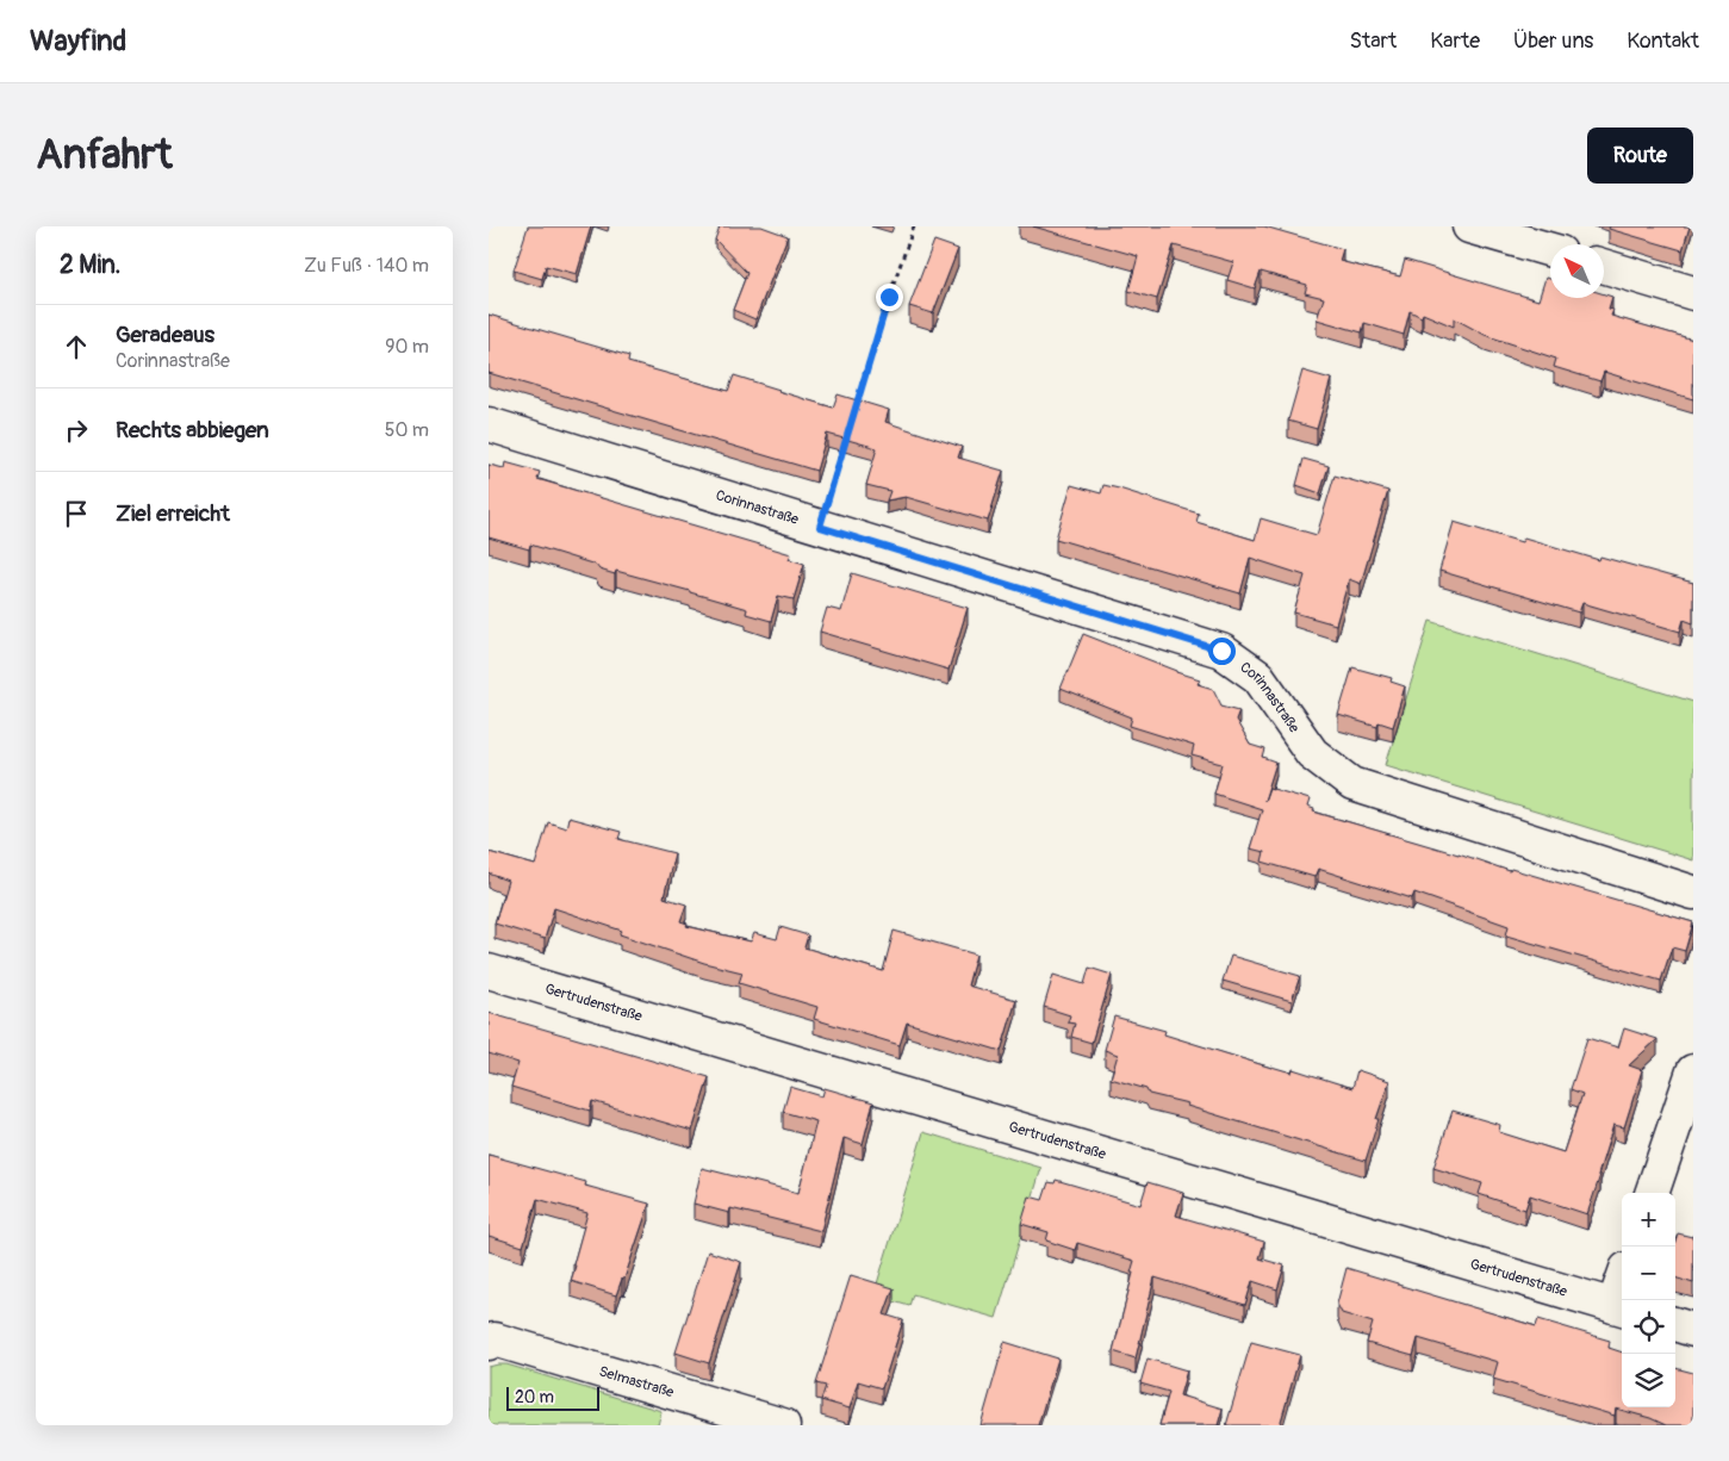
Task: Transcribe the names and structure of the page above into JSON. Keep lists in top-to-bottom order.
{
  "streets": {
    "street": ["Corinnastraße", "Gertrudenstraße", "Selmastraße"]
  },
  "scale_bar": "20 m",
  "north": "top left",
  "page": {
    "header": "Wayfind",
    "nav": [
      "Start",
      "Karte",
      "Über uns",
      "Kontakt"
    ],
    "buttons": "Route",
    "title": "Anfahrt",
    "heading": ["2 Min.", "Zu Fuß · 140 m"],
    "list": [
      ["Geradeaus", "Corinnastraße", "90 m"],
      ["Rechts abbiegen", "50 m"],
      "Ziel erreicht"
    ],
    "map_buttons": ["+", "−"],
    "scale": "20 m"
  }
}
